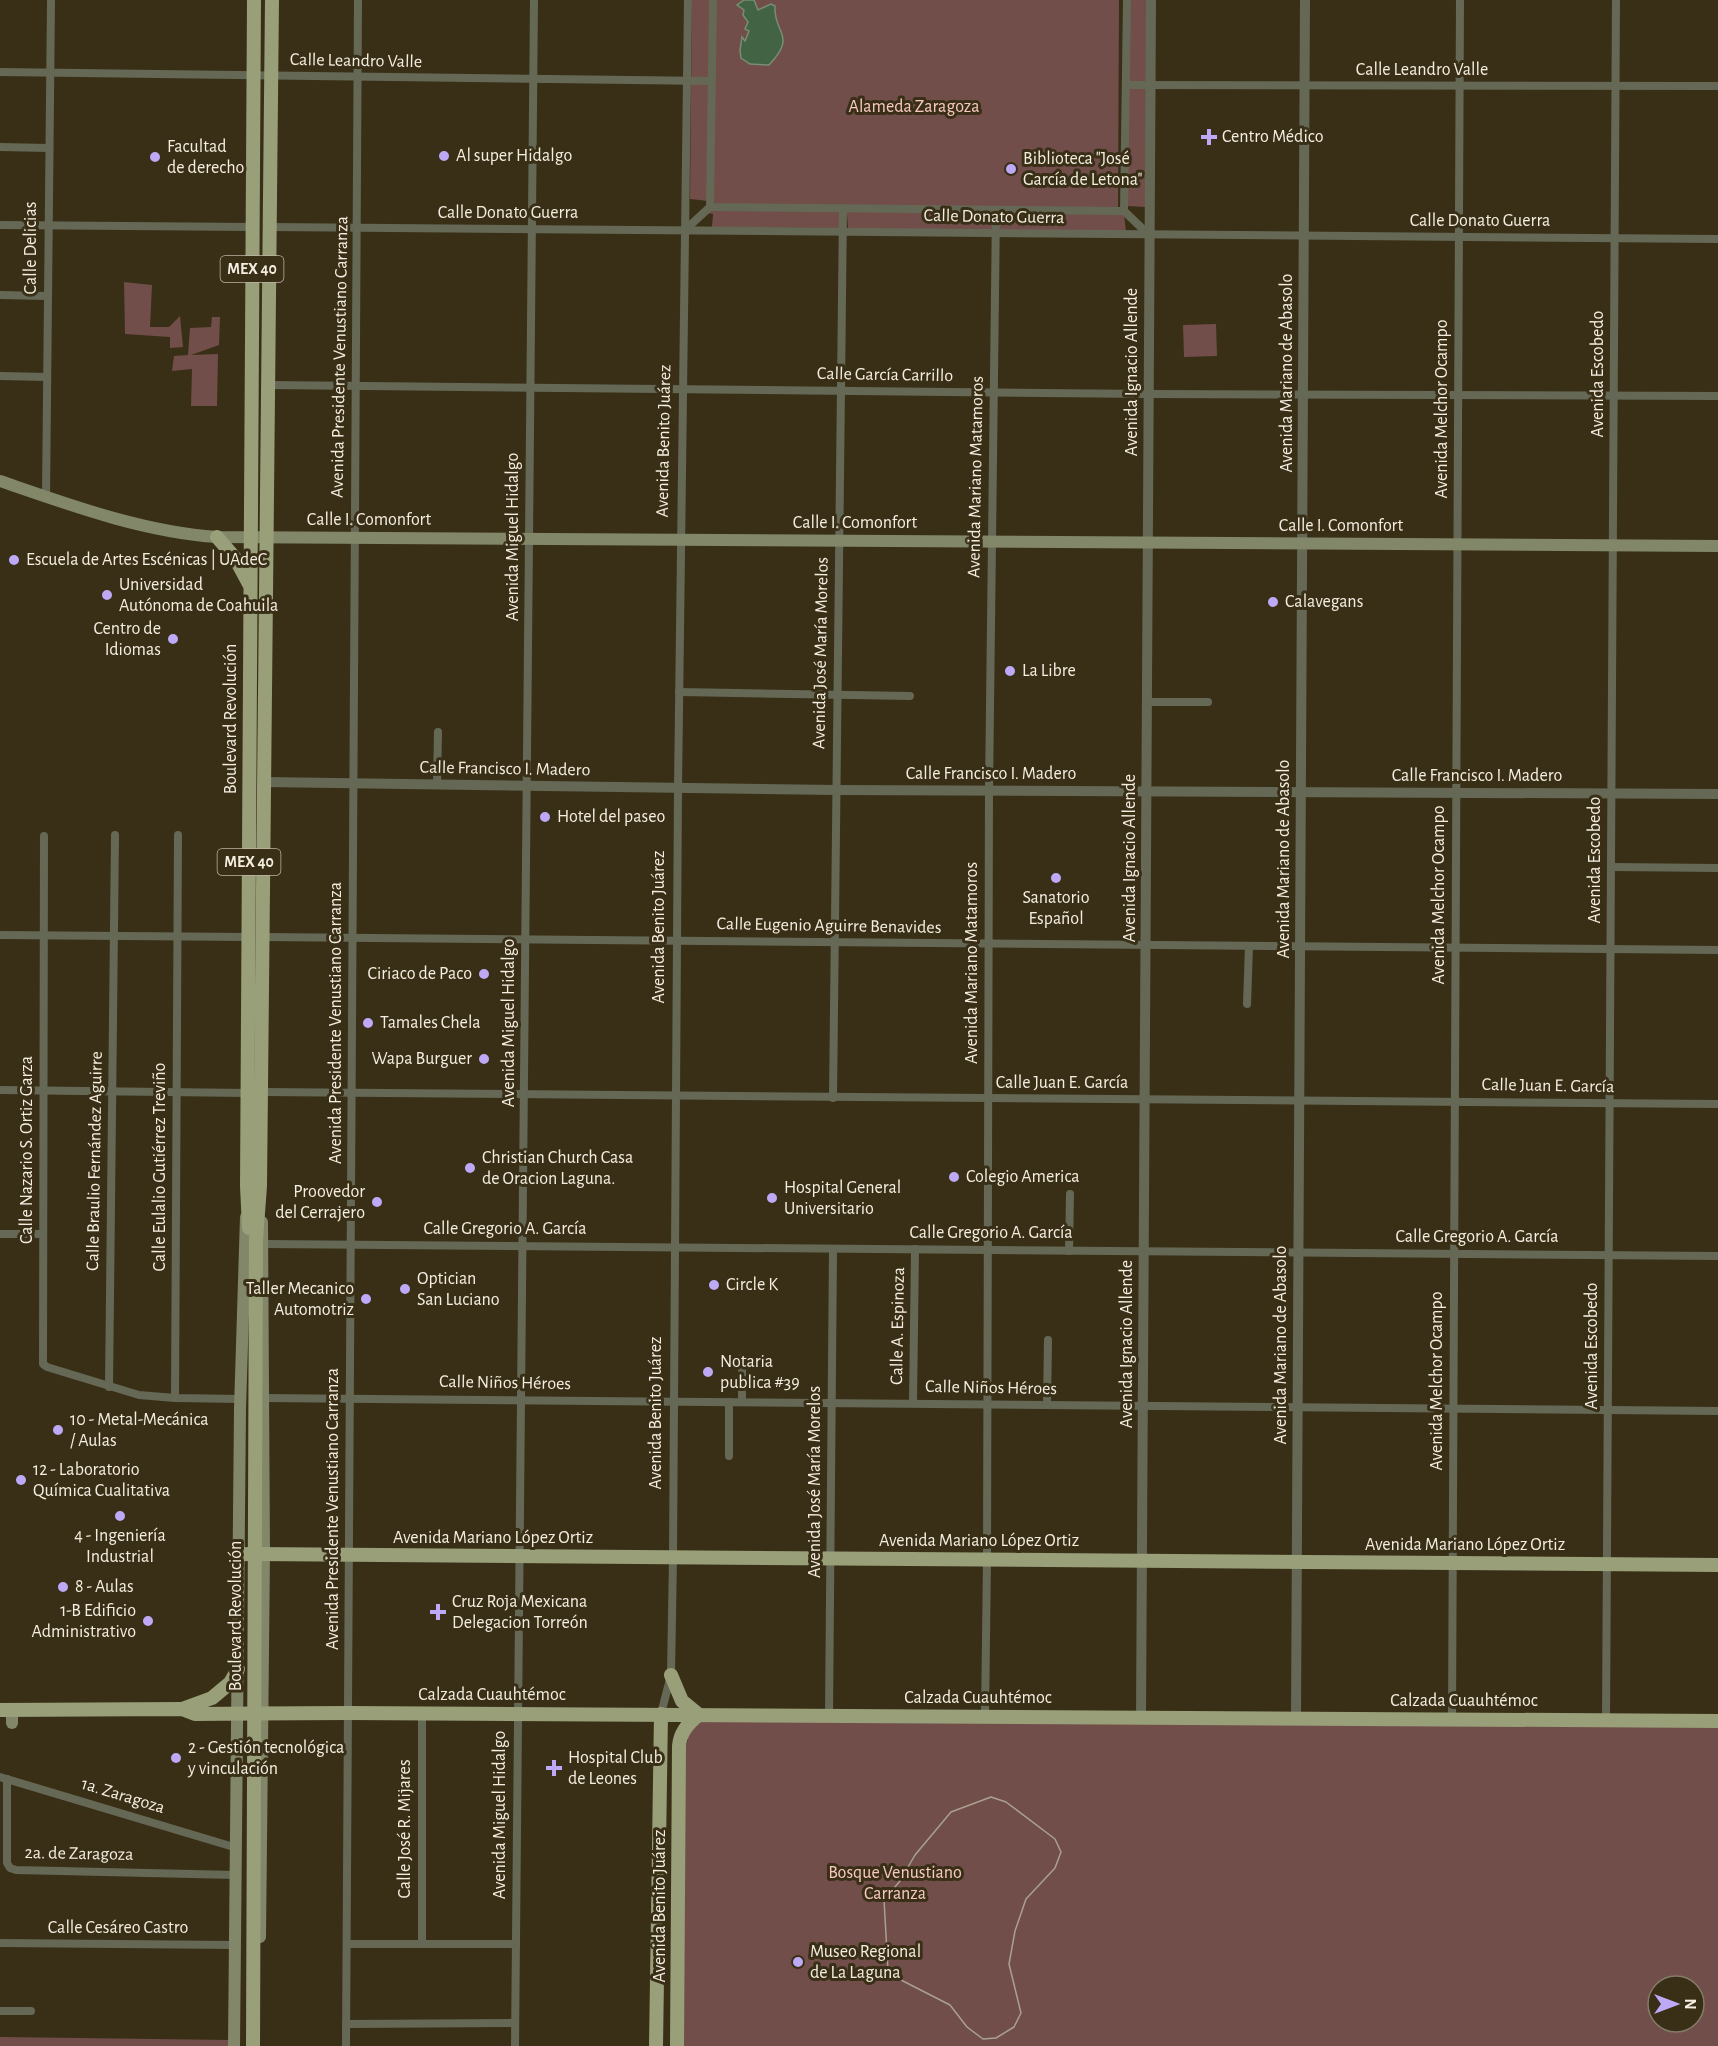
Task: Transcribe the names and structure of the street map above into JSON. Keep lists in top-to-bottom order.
{
  "streets": {
    "main road": [
      "MEX 40",
      "Avenida Benito Juárez",
      "Calle I. Comonfort",
      "Boulevard Revolución",
      "Avenida Mariano López Ortiz",
      "Calzada Cuauhtémoc"
    ],
    "street": [
      "Calle Leandro Valle",
      "Calle Donato Guerra",
      "Calle Delicias",
      "Avenida Presidente Venustiano Carranza",
      "Avenida Ignacio Allende",
      "Avenida Mariano de Abasolo",
      "Avenida Escobedo",
      "Calle García Carrillo",
      "Avenida Melchor Ocampo",
      "Avenida Mariano Matamoros",
      "Avenida Miguel Hidalgo",
      "Avenida José María Morelos",
      "Calle Francisco I. Madero",
      "Calle Eugenio Aguirre Benavides",
      "Calle Juan E. García",
      "Calle Nazario S. Ortiz Garza",
      "Calle Braulio Fernández Aguirre",
      "Calle Eulalio Gutiérrez Treviño",
      "Calle Gregorio A. García",
      "Calle A. Espinoza",
      "Calle Niños Héroes",
      "1a. Zaragoza",
      "Calle José R. Mijares",
      "2a. de Zaragoza",
      "Calle Cesáreo Castro"
    ]
  },
  "crossings": [
    ["Calle Leandro Valle", "Calle Delicias"],
    ["Calle Leandro Valle", "MEX 40"],
    ["Calle Leandro Valle", "Avenida Presidente Venustiano Carranza"],
    ["Calle Leandro Valle", "Avenida Ignacio Allende"],
    ["Calle Leandro Valle", "Avenida Mariano de Abasolo"],
    ["Calle Leandro Valle", "Avenida Escobedo"],
    ["Calle Leandro Valle", "Avenida Melchor Ocampo"],
    ["Calle Leandro Valle", "Avenida Benito Juárez"],
    ["Calle Leandro Valle", "Avenida Miguel Hidalgo"],
    ["Calle Leandro Valle", "Boulevard Revolución"],
    ["Calle Donato Guerra", "MEX 40"],
    ["Calle Donato Guerra", "Avenida Presidente Venustiano Carranza"],
    ["Calle Donato Guerra", "Avenida Ignacio Allende"],
    ["Calle Donato Guerra", "Avenida Mariano de Abasolo"],
    ["Calle Donato Guerra", "Avenida Escobedo"],
    ["Calle Donato Guerra", "Avenida Melchor Ocampo"],
    ["Calle Donato Guerra", "Avenida Benito Juárez"],
    ["Calle Donato Guerra", "Avenida Mariano Matamoros"],
    ["Calle Donato Guerra", "Avenida Miguel Hidalgo"],
    ["Calle Donato Guerra", "Avenida José María Morelos"],
    ["Calle Delicias", "Calle I. Comonfort"],
    ["MEX 40", "Calle García Carrillo"],
    ["MEX 40", "Calle I. Comonfort"],
    ["MEX 40", "Boulevard Revolución"],
    ["MEX 40", "Calle Francisco I. Madero"],
    ["MEX 40", "Calle Eugenio Aguirre Benavides"],
    ["MEX 40", "Calle Juan E. García"],
    ["MEX 40", "Calle Gregorio A. García"],
    ["MEX 40", "Calle Niños Héroes"],
    ["MEX 40", "Avenida Mariano López Ortiz"],
    ["MEX 40", "Calzada Cuauhtémoc"],
    ["Avenida Presidente Venustiano Carranza", "Calle García Carrillo"],
    ["Avenida Presidente Venustiano Carranza", "Calle I. Comonfort"],
    ["Avenida Presidente Venustiano Carranza", "Calle Francisco I. Madero"],
    ["Avenida Presidente Venustiano Carranza", "Calle Eugenio Aguirre Benavides"],
    ["Avenida Presidente Venustiano Carranza", "Calle Juan E. García"],
    ["Avenida Presidente Venustiano Carranza", "Calle Gregorio A. García"],
    ["Avenida Presidente Venustiano Carranza", "Calle Niños Héroes"],
    ["Avenida Presidente Venustiano Carranza", "Avenida Mariano López Ortiz"],
    ["Avenida Presidente Venustiano Carranza", "Calzada Cuauhtémoc"],
    ["Avenida Ignacio Allende", "Calle García Carrillo"],
    ["Avenida Ignacio Allende", "Calle I. Comonfort"],
    ["Avenida Ignacio Allende", "Calle Francisco I. Madero"],
    ["Avenida Ignacio Allende", "Calle Eugenio Aguirre Benavides"],
    ["Avenida Ignacio Allende", "Calle Juan E. García"],
    ["Avenida Ignacio Allende", "Calle Gregorio A. García"],
    ["Avenida Ignacio Allende", "Calle Niños Héroes"],
    ["Avenida Ignacio Allende", "Avenida Mariano López Ortiz"],
    ["Avenida Ignacio Allende", "Calzada Cuauhtémoc"],
    ["Avenida Mariano de Abasolo", "Calle García Carrillo"],
    ["Avenida Mariano de Abasolo", "Calle I. Comonfort"],
    ["Avenida Mariano de Abasolo", "Calle Francisco I. Madero"],
    ["Avenida Mariano de Abasolo", "Calle Eugenio Aguirre Benavides"],
    ["Avenida Mariano de Abasolo", "Calle Juan E. García"],
    ["Avenida Mariano de Abasolo", "Calle Gregorio A. García"],
    ["Avenida Mariano de Abasolo", "Calle Niños Héroes"],
    ["Avenida Mariano de Abasolo", "Avenida Mariano López Ortiz"],
    ["Avenida Mariano de Abasolo", "Calzada Cuauhtémoc"],
    ["Avenida Escobedo", "Calle García Carrillo"],
    ["Avenida Escobedo", "Calle I. Comonfort"],
    ["Avenida Escobedo", "Calle Francisco I. Madero"],
    ["Avenida Escobedo", "Calle Eugenio Aguirre Benavides"],
    ["Avenida Escobedo", "Calle Juan E. García"],
    ["Avenida Escobedo", "Calle Gregorio A. García"],
    ["Avenida Escobedo", "Calle Niños Héroes"],
    ["Avenida Escobedo", "Avenida Mariano López Ortiz"],
    ["Avenida Escobedo", "Calzada Cuauhtémoc"],
    ["Calle García Carrillo", "Avenida Melchor Ocampo"],
    ["Calle García Carrillo", "Avenida Benito Juárez"],
    ["Calle García Carrillo", "Avenida Mariano Matamoros"],
    ["Calle García Carrillo", "Avenida Miguel Hidalgo"],
    ["Calle García Carrillo", "Avenida José María Morelos"],
    ["Avenida Melchor Ocampo", "Calle I. Comonfort"],
    ["Avenida Melchor Ocampo", "Calle Francisco I. Madero"],
    ["Avenida Melchor Ocampo", "Calle Eugenio Aguirre Benavides"],
    ["Avenida Melchor Ocampo", "Calle Juan E. García"],
    ["Avenida Melchor Ocampo", "Calle Gregorio A. García"],
    ["Avenida Melchor Ocampo", "Calle Niños Héroes"],
    ["Avenida Melchor Ocampo", "Avenida Mariano López Ortiz"],
    ["Avenida Melchor Ocampo", "Calzada Cuauhtémoc"],
    ["Avenida Benito Juárez", "Calle I. Comonfort"],
    ["Avenida Benito Juárez", "Calle Francisco I. Madero"],
    ["Avenida Benito Juárez", "Calle Eugenio Aguirre Benavides"],
    ["Avenida Benito Juárez", "Calle Juan E. García"],
    ["Avenida Benito Juárez", "Calle Gregorio A. García"],
    ["Avenida Benito Juárez", "Calle Niños Héroes"],
    ["Avenida Benito Juárez", "Avenida Mariano López Ortiz"],
    ["Avenida Benito Juárez", "Calzada Cuauhtémoc"],
    ["Avenida Mariano Matamoros", "Calle I. Comonfort"],
    ["Avenida Mariano Matamoros", "Calle Francisco I. Madero"],
    ["Avenida Mariano Matamoros", "Calle Eugenio Aguirre Benavides"],
    ["Avenida Mariano Matamoros", "Calle Juan E. García"],
    ["Avenida Mariano Matamoros", "Calle Gregorio A. García"],
    ["Avenida Mariano Matamoros", "Calle Niños Héroes"],
    ["Avenida Mariano Matamoros", "Avenida Mariano López Ortiz"],
    ["Avenida Mariano Matamoros", "Calzada Cuauhtémoc"],
    ["Calle I. Comonfort", "Avenida Miguel Hidalgo"],
    ["Calle I. Comonfort", "Avenida José María Morelos"],
    ["Calle I. Comonfort", "Boulevard Revolución"],
    ["Avenida Miguel Hidalgo", "Calle Francisco I. Madero"],
    ["Avenida Miguel Hidalgo", "Calle Eugenio Aguirre Benavides"],
    ["Avenida Miguel Hidalgo", "Calle Juan E. García"],
    ["Avenida Miguel Hidalgo", "Calle Gregorio A. García"],
    ["Avenida Miguel Hidalgo", "Calle Niños Héroes"],
    ["Avenida Miguel Hidalgo", "Avenida Mariano López Ortiz"],
    ["Avenida Miguel Hidalgo", "Calzada Cuauhtémoc"],
    ["Avenida José María Morelos", "Calle Francisco I. Madero"],
    ["Avenida José María Morelos", "Calle Eugenio Aguirre Benavides"],
    ["Avenida José María Morelos", "Calle Juan E. García"],
    ["Avenida José María Morelos", "Calle Gregorio A. García"],
    ["Avenida José María Morelos", "Calle Niños Héroes"],
    ["Avenida José María Morelos", "Avenida Mariano López Ortiz"],
    ["Avenida José María Morelos", "Calzada Cuauhtémoc"],
    ["Boulevard Revolución", "Calle Juan E. García"],
    ["Boulevard Revolución", "Avenida Mariano López Ortiz"],
    ["Boulevard Revolución", "Calzada Cuauhtémoc"],
    ["Boulevard Revolución", "1a. Zaragoza"],
    ["Boulevard Revolución", "2a. de Zaragoza"],
    ["Boulevard Revolución", "Calle Cesáreo Castro"],
    ["Calle Juan E. García", "Calle Nazario S. Ortiz Garza"],
    ["Calle Juan E. García", "Calle Braulio Fernández Aguirre"],
    ["Calle Juan E. García", "Calle Eulalio Gutiérrez Treviño"],
    ["Calle Nazario S. Ortiz Garza", "Calle Braulio Fernández Aguirre"],
    ["Calle Gregorio A. García", "Calle A. Espinoza"],
    ["Calle A. Espinoza", "Calle Niños Héroes"],
    ["Calzada Cuauhtémoc", "Calle José R. Mijares"],
    ["1a. Zaragoza", "2a. de Zaragoza"]
  ],
  "parks": ["Alameda Zaragoza", "Bosque Venustiano Carranza"],
  "places": {
    "health": ["Centro Médico", "Cruz Roja Mexicana Delegacion Torreón", "Hospital Club de Leones"],
    "other": [
      "Al super Hidalgo",
      "Facultad de derecho",
      "Biblioteca \"José García de Letona\"",
      "Escuela de Artes Escénicas | UAdeC",
      "Universidad Autónoma de Coahuila",
      "Calavegans",
      "Centro de Idiomas",
      "La Libre",
      "Hotel del paseo",
      "Sanatorio Español",
      "Ciriaco de Paco",
      "Tamales Chela",
      "Wapa Burguer",
      "Christian Church Casa de Oracion Laguna.",
      "Colegio America",
      "Hospital General Universitario",
      "Proovedor del Cerrajero",
      "Circle K",
      "Optician San Luciano",
      "Taller Mecanico Automotriz",
      "Notaria publica #39",
      "10 - Metal-Mecánica / Aulas",
      "12 - Laboratorio Química Cualitativa",
      "4 - Ingeniería Industrial",
      "8 - Aulas",
      "1-B Edificio Administrativo",
      "2 - Gestión tecnológica y vinculación",
      "Museo Regional de La Laguna"
    ]
  },
  "north": "right"
}
